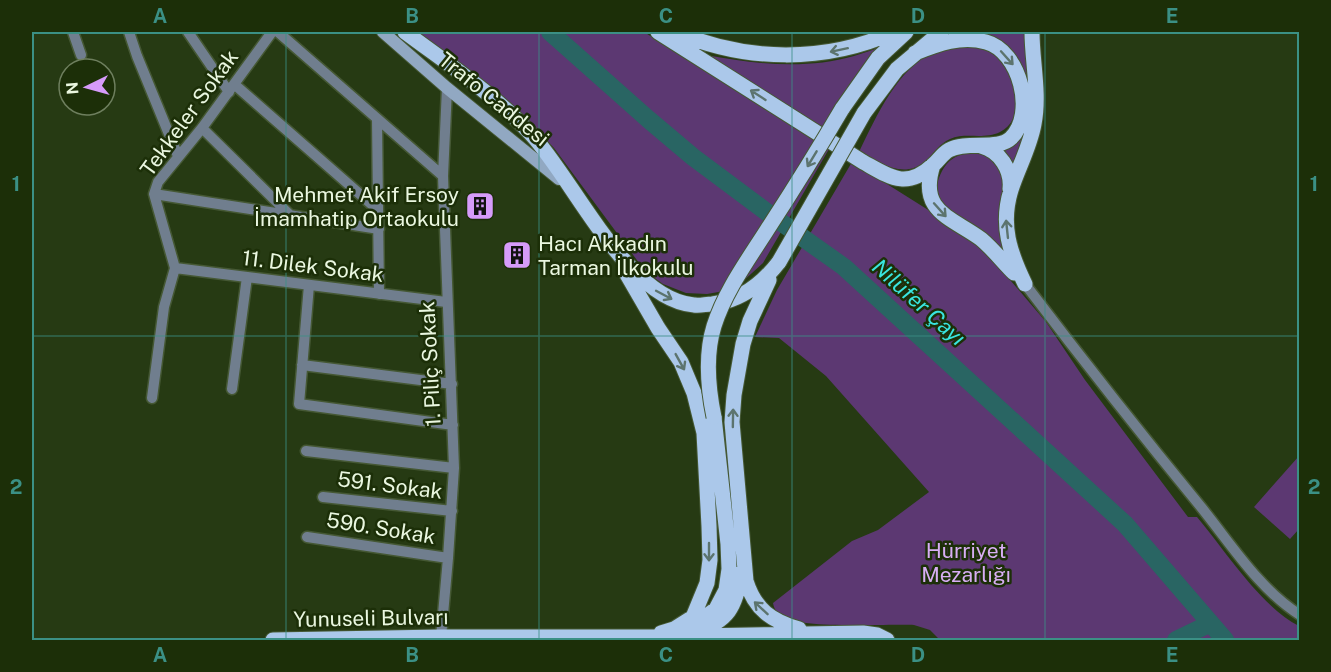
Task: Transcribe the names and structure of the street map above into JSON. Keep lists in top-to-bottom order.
{
  "streets": {
    "main road": ["Trafo Caddesi", "Yunuseli Bulvarı"],
    "street": [
      "Tekkeler Sokak",
      "11. Dilek Sokak",
      "1. Piliç Sokak",
      "591. Sokak",
      "590. Sokak"
    ]
  },
  "crossings": [
    ["Trafo Caddesi", "1. Piliç Sokak"],
    ["Tekkeler Sokak", "11. Dilek Sokak"],
    ["11. Dilek Sokak", "1. Piliç Sokak"],
    ["1. Piliç Sokak", "591. Sokak"],
    ["1. Piliç Sokak", "590. Sokak"],
    ["1. Piliç Sokak", "Yunuseli Bulvarı"]
  ],
  "water": ["Nilüfer Çayı"],
  "parks": ["Hürriyet Mezarlığı"],
  "places": {
    "building": ["Mehmet Akif Ersoy İmamhatip Ortaokulu", "Hacı Akkadın Tarman İlkokulu"]
  },
  "north": "left",
  "grid": {
    "columns": [
      "A",
      "B",
      "C",
      "D",
      "E"
    ],
    "rows": ["1", "2"]
  }
}
